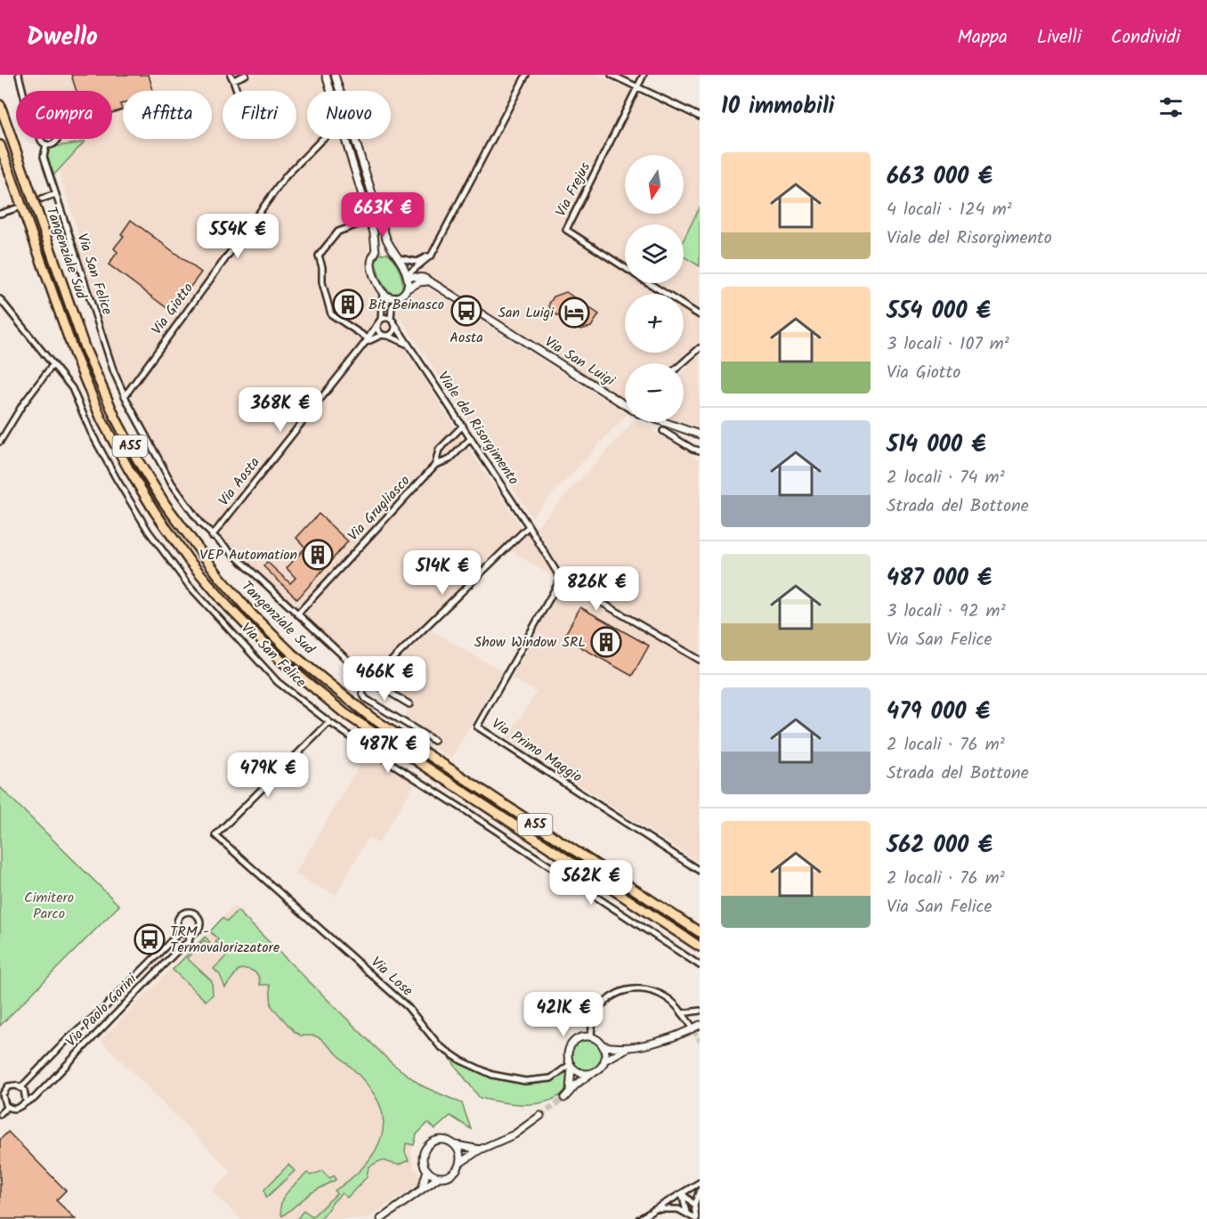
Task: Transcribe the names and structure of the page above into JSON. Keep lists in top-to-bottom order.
{
  "streets": {
    "highway": ["Tangenziale Sud", "A55"],
    "street": [
      "Via Frejus",
      "Via San Felice",
      "Via Giotto",
      "Via San Luigi",
      "Viale del Risorgimento",
      "Via Aosta",
      "Via Grugliasco",
      "Via Primo Maggio",
      "Via Lose",
      "Via Paolo Gorini"
    ]
  },
  "crossings": [
    ["Via San Felice", "Via Giotto"],
    ["Via San Felice", "Via Aosta"],
    ["Via San Felice", "Via Grugliasco"],
    ["Via San Felice", "Via Lose"],
    ["Viale del Risorgimento", "Via Aosta"],
    ["Viale del Risorgimento", "Via Grugliasco"]
  ],
  "parks": ["Cimitero Parco"],
  "places": {
    "building": ["Bit Beinasco", "VEP Automation", "Show Window SRL"],
    "bus stop": ["Aosta", "TRM - Termovalorizzatore"],
    "hotel": ["San Luigi"]
  },
  "north": "bottom",
  "page": {
    "header": "Dwello",
    "nav": ["Mappa", "Livelli", "Condividi"],
    "heading": "10 immobili",
    "chip": [
      "Compra",
      "Affitta",
      "Filtri",
      "Nuovo"
    ],
    "list": [
      {
        "name": "663 000 €",
        "note": "4 locali · 124 m² · Viale del Risorgimento"
      },
      {
        "name": "554 000 €",
        "note": "3 locali · 107 m² · Via Giotto"
      },
      {
        "name": "514 000 €",
        "note": "2 locali · 74 m² · Strada del Bottone"
      },
      {
        "name": "487 000 €",
        "note": "3 locali · 92 m² · Via San Felice"
      },
      {
        "name": "479 000 €",
        "note": "2 locali · 76 m² · Strada del Bottone"
      },
      {
        "name": "562 000 €",
        "note": "2 locali · 76 m² · Via San Felice"
      }
    ],
    "map_buttons": ["+", "−"],
    "price": [
      "663K €",
      "554K €",
      "368K €",
      "514K €",
      "826K €",
      "466K €",
      "487K €",
      "479K €",
      "562K €",
      "421K €"
    ]
  }
}
